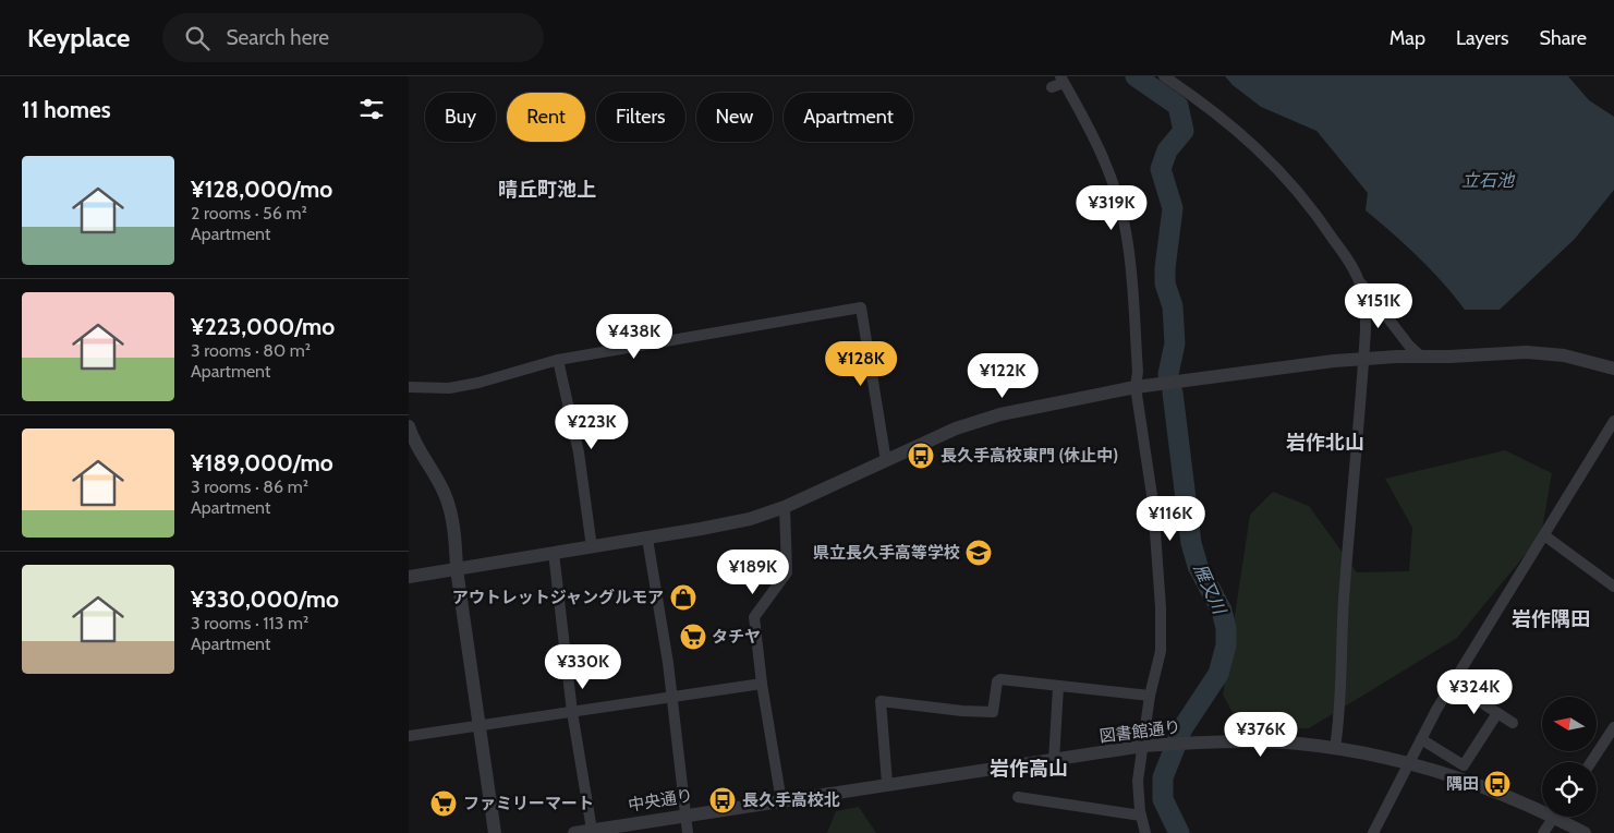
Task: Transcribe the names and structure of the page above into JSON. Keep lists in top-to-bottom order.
{
  "streets": {
    "street": ["図書館通り", "中央通り"]
  },
  "crossings": [
    ["図書館通り", "中央通り"]
  ],
  "districts": [
    "晴丘町池上",
    "岩作北山",
    "岩作隅田",
    "岩作高山"
  ],
  "water": ["立石池", "雁又川"],
  "places": {
    "bus stop": ["長久手高校東門 (休止中)", "隅田", "長久手高校北"],
    "school or university": ["県立長久手高等学校"],
    "shop": ["アウトレットジャングルモア"],
    "supermarket": ["タチヤ", "ファミリーマート"]
  },
  "north": "left",
  "page": {
    "header": "Keyplace",
    "search": "Search here",
    "nav": ["Map", "Layers", "Share"],
    "heading": "11 homes",
    "chip": [
      "Buy",
      "Rent",
      "Filters",
      "New",
      "Apartment"
    ],
    "list": [
      {
        "name": "¥128,000/mo",
        "note": "2 rooms · 56 m² · Apartment"
      },
      {
        "name": "¥223,000/mo",
        "note": "3 rooms · 80 m² · Apartment"
      },
      {
        "name": "¥189,000/mo",
        "note": "3 rooms · 86 m² · Apartment"
      },
      {
        "name": "¥330,000/mo",
        "note": "3 rooms · 113 m² · Apartment"
      }
    ],
    "price": [
      "¥319K",
      "¥151K",
      "¥438K",
      "¥128K",
      "¥122K",
      "¥223K",
      "¥116K",
      "¥189K",
      "¥330K",
      "¥324K",
      "¥376K"
    ]
  }
}
